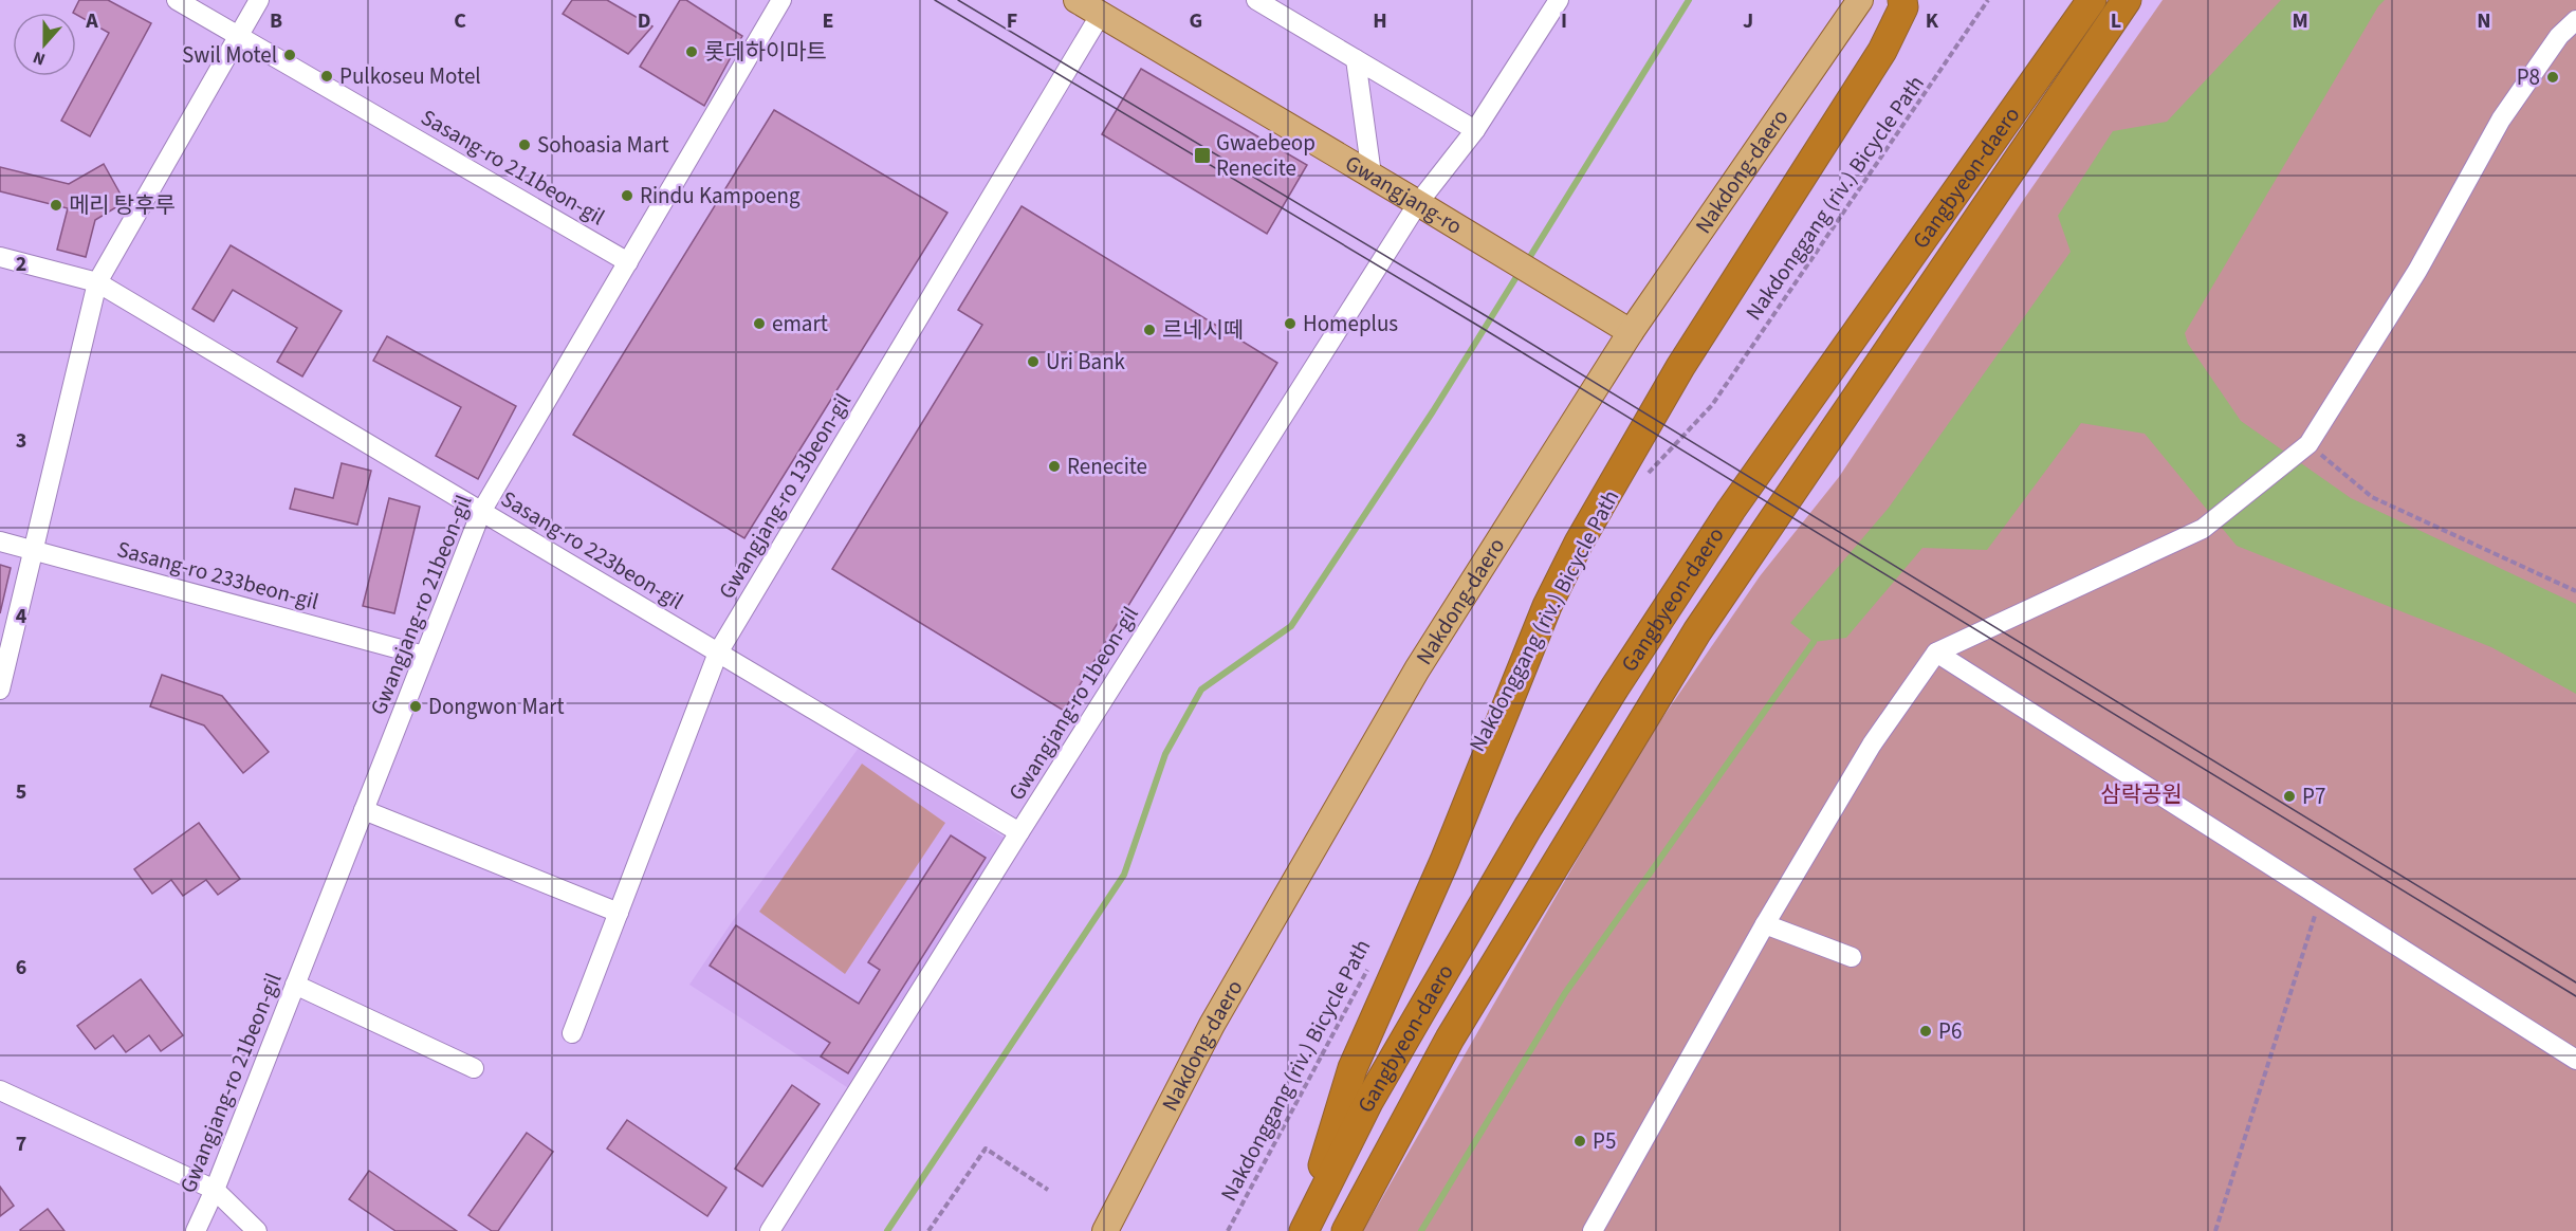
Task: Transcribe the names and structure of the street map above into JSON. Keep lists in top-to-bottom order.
{
  "streets": {
    "highway": ["Gangbyeon-daero"],
    "main road": ["Nakdong-daero", "Gwangjang-ro"],
    "street": [
      "Sasang-ro 211beon-gil",
      "Gwangjang-ro 13beon-gil",
      "Sasang-ro 223beon-gil",
      "Sasang-ro 233beon-gil",
      "Gwangjang-ro 21beon-gil",
      "Gwangjang-ro 1beon-gil"
    ],
    "path": ["Nakdonggang (riv.) Bicycle Path"]
  },
  "crossings": [
    ["Sasang-ro 211beon-gil", "Gwangjang-ro 21beon-gil"],
    ["Nakdong-daero", "Gwangjang-ro"],
    ["Gwangjang-ro", "Gwangjang-ro 13beon-gil"],
    ["Gwangjang-ro", "Gwangjang-ro 1beon-gil"],
    ["Gwangjang-ro 13beon-gil", "Sasang-ro 223beon-gil"],
    ["Sasang-ro 223beon-gil", "Gwangjang-ro 21beon-gil"],
    ["Sasang-ro 223beon-gil", "Gwangjang-ro 1beon-gil"],
    ["Sasang-ro 233beon-gil", "Gwangjang-ro 21beon-gil"]
  ],
  "parks": ["삼락공원"],
  "places": {
    "other": [
      "롯데하이마트",
      "Swil Motel",
      "Pulkoseu Motel",
      "P8",
      "Sohoasia Mart",
      "Rindu Kampoeng",
      "메리 탕후루",
      "emart",
      "Homeplus",
      "르네시떼",
      "Uri Bank",
      "Renecite",
      "Dongwon Mart",
      "P7",
      "P6",
      "P5"
    ],
    "transit": ["Gwaebeop Renecite"]
  },
  "north": "bottom",
  "grid": {
    "columns": [
      "A",
      "B",
      "C",
      "D",
      "E",
      "F",
      "G",
      "H",
      "I",
      "J",
      "K",
      "L",
      "M",
      "N"
    ],
    "rows": [
      "2",
      "3",
      "4",
      "5",
      "6",
      "7"
    ]
  }
}
